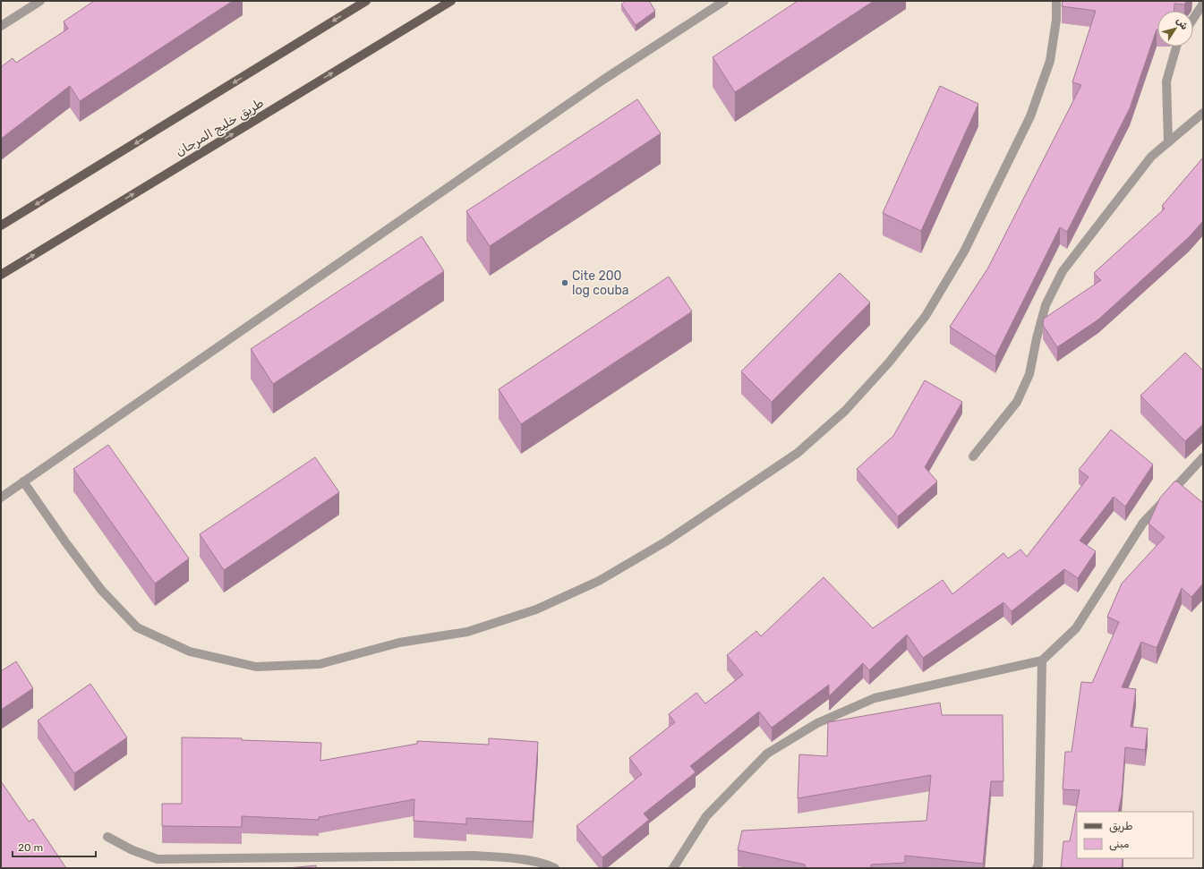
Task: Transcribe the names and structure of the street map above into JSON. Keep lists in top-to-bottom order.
{
  "streets": {
    "main road": ["طريق خليج المرجان"]
  },
  "places": ["Cite 200 log couba"],
  "legend": ["طريق", "مبنى"],
  "scale_bar": "20 m",
  "north": "top right"
}
